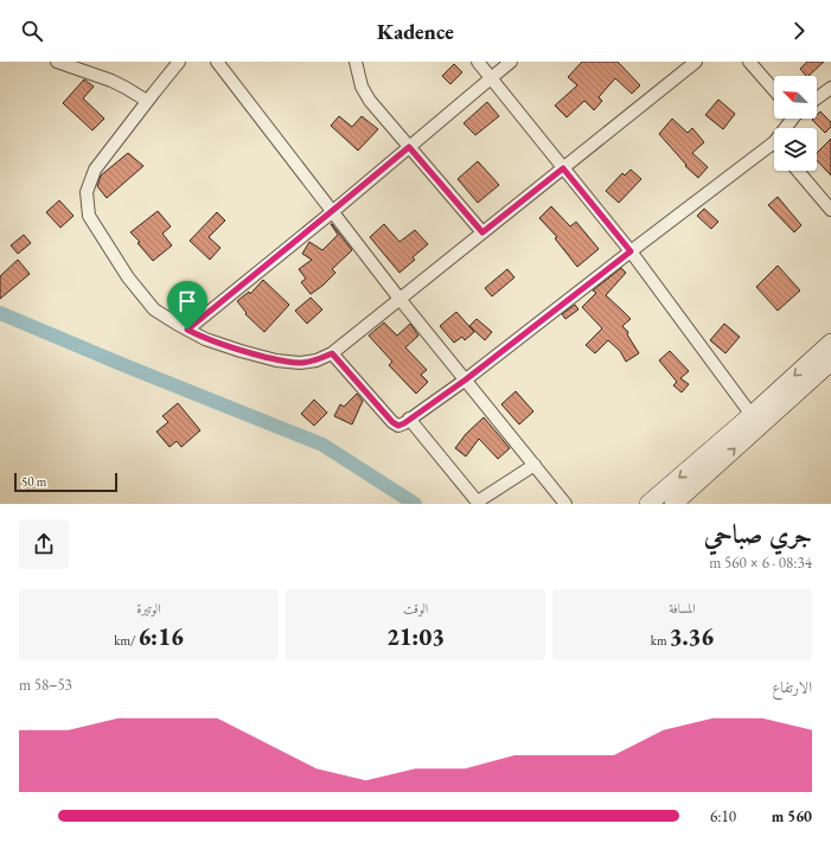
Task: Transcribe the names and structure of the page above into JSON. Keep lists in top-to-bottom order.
{
  "scale_bar": "50 m",
  "north": "top left",
  "page": {
    "header": "Kadence",
    "scale": "50 m",
    "heading": ["جري صباحي", "08:34 · 6 × 560 m"],
    "stats": [
      ["المسافة", "3.36 km"],
      ["الوقت", "21:03"],
      ["الوتيرة", "6:16 /km"]
    ],
    "chart": ["الارتفاع", "53–58 m"],
    "list": [
      {
        "name": "560 m",
        "note": "6:10"
      }
    ]
  }
}
